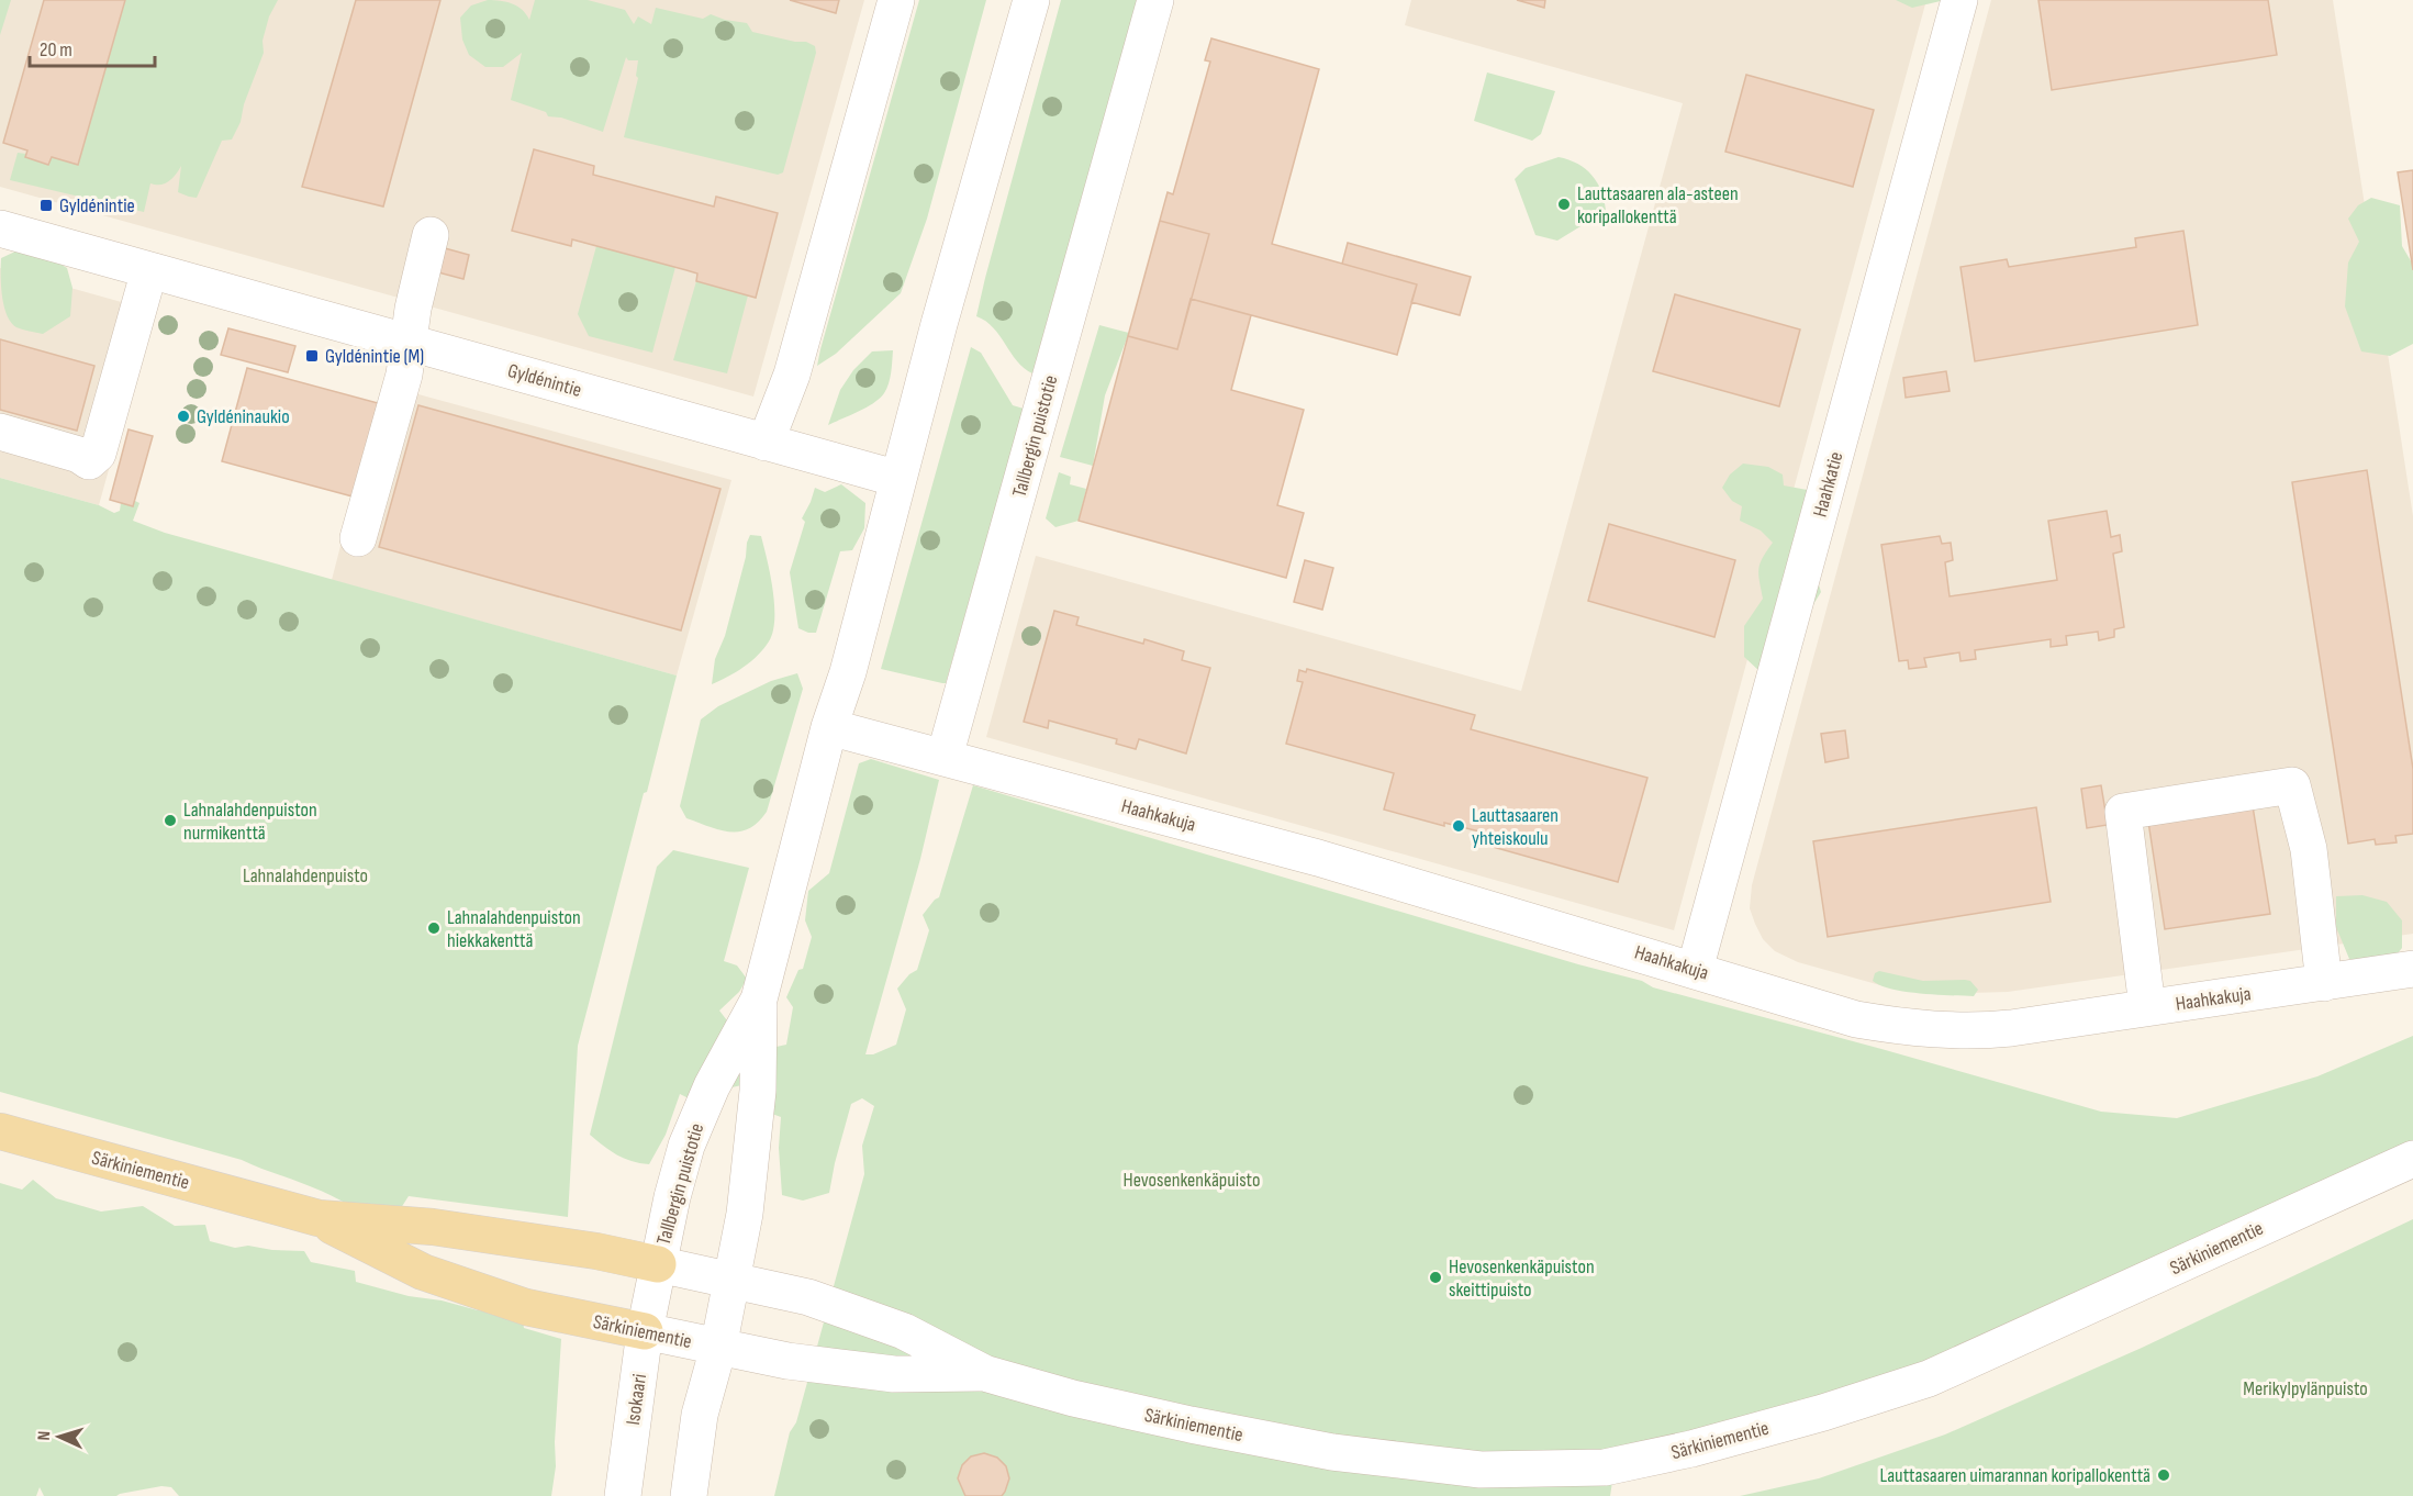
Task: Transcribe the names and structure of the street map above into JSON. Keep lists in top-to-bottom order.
{
  "streets": {
    "main road": ["Särkiniementie"],
    "street": [
      "Gyldénintie",
      "Tallbergin puistotie",
      "Haahkatie",
      "Haahkakuja",
      "Isokaari"
    ]
  },
  "crossings": [
    ["Gyldénintie", "Tallbergin puistotie"],
    ["Tallbergin puistotie", "Haahkakuja"],
    ["Tallbergin puistotie", "Särkiniementie"],
    ["Tallbergin puistotie", "Isokaari"],
    ["Haahkatie", "Haahkakuja"],
    ["Särkiniementie", "Isokaari"]
  ],
  "parks": ["Lahnalahdenpuisto", "Hevosenkenkäpuisto", "Merikylpylänpuisto"],
  "places": {
    "other": [
      "Lauttasaaren ala-asteen koripallokenttä",
      "Gyldéninaukio",
      "Lahnalahdenpuiston nurmikenttä",
      "Lauttasaaren yhteiskoulu",
      "Lahnalahdenpuiston hiekkakenttä",
      "Hevosenkenkäpuiston skeittipuisto",
      "Lauttasaaren uimarannan koripallokenttä"
    ],
    "transit": ["Gyldénintie", "Gyldénintie (M)"]
  },
  "scale_bar": "20 m",
  "north": "left"
}
